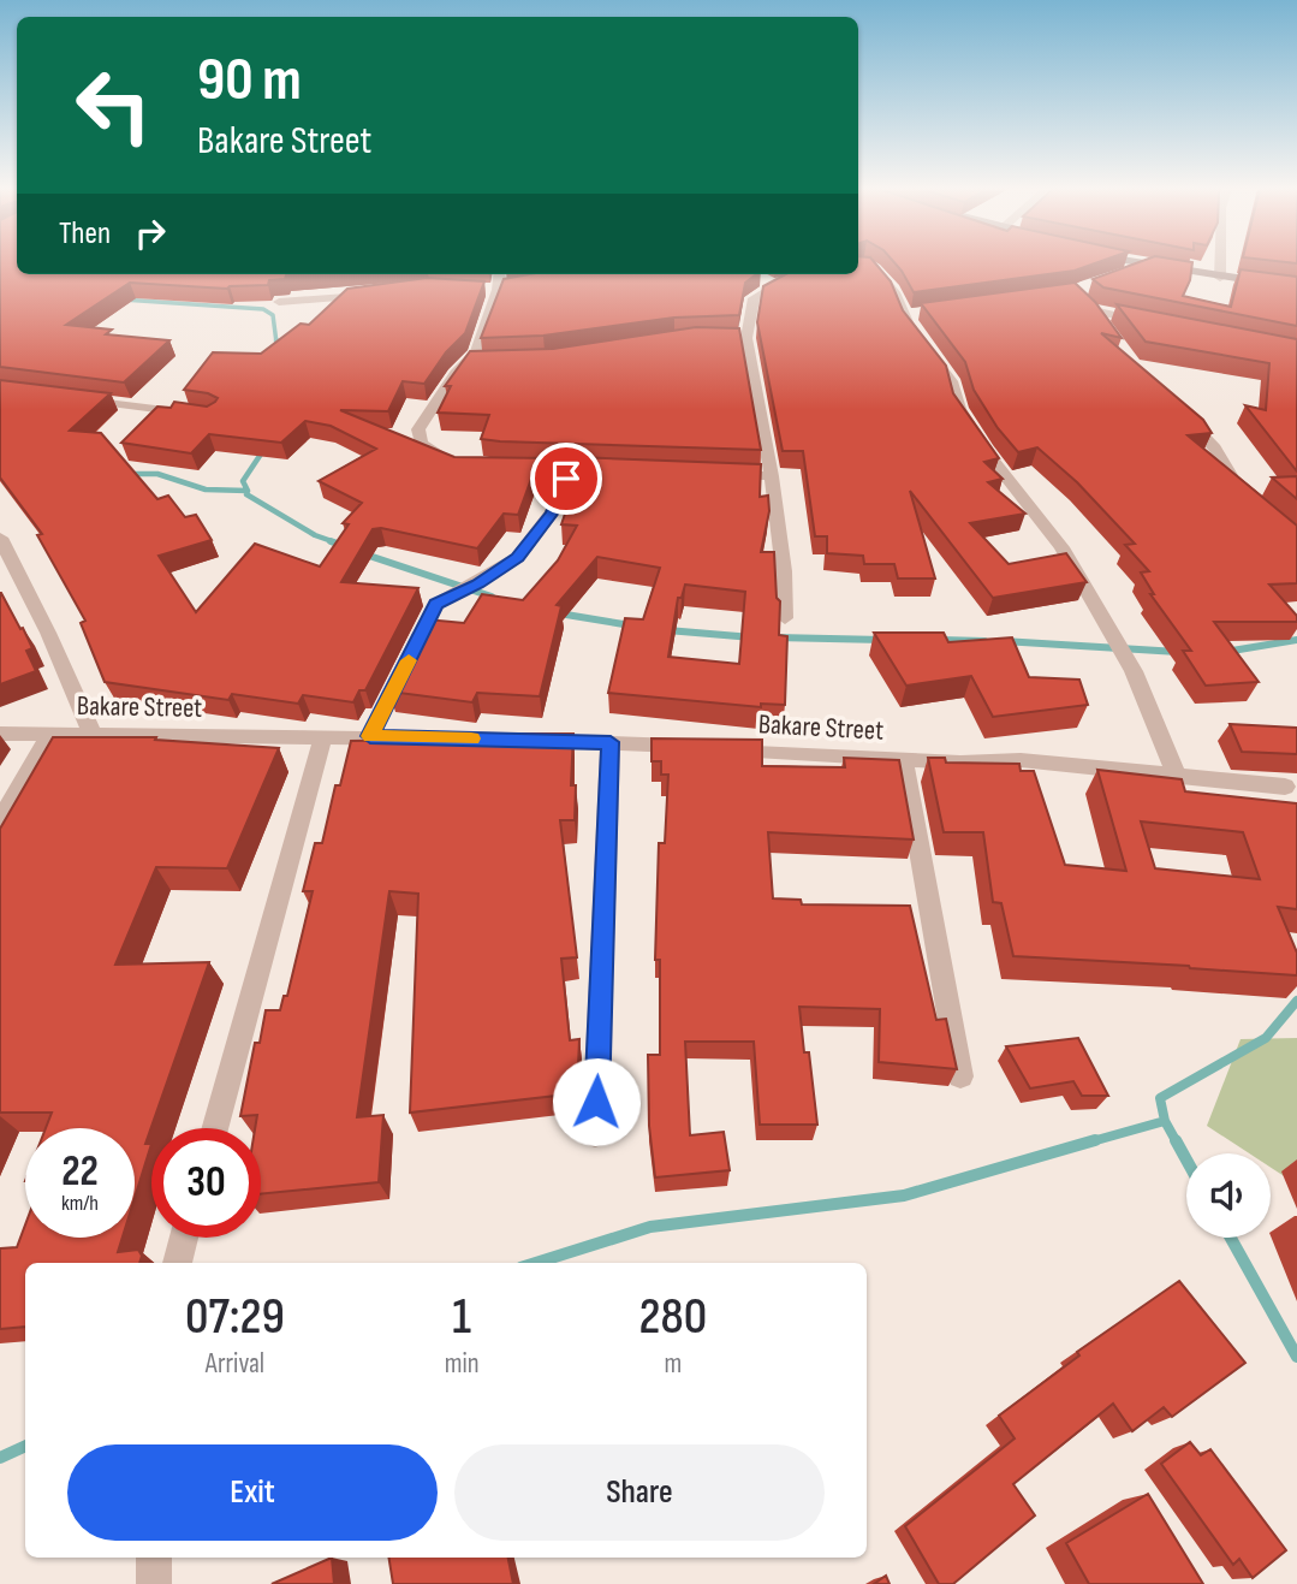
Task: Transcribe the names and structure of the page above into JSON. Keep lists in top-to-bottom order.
{
  "streets": {
    "street": ["Bakare Street"]
  },
  "page": {
    "turn": ["90 m", "Bakare Street"],
    "then": "Then",
    "speed": "22 km/h",
    "limit": "30",
    "eta": [
      "07:29",
      "Arrival",
      "1",
      "min",
      "280",
      "m"
    ],
    "buttons": ["Exit", "Share"]
  }
}
